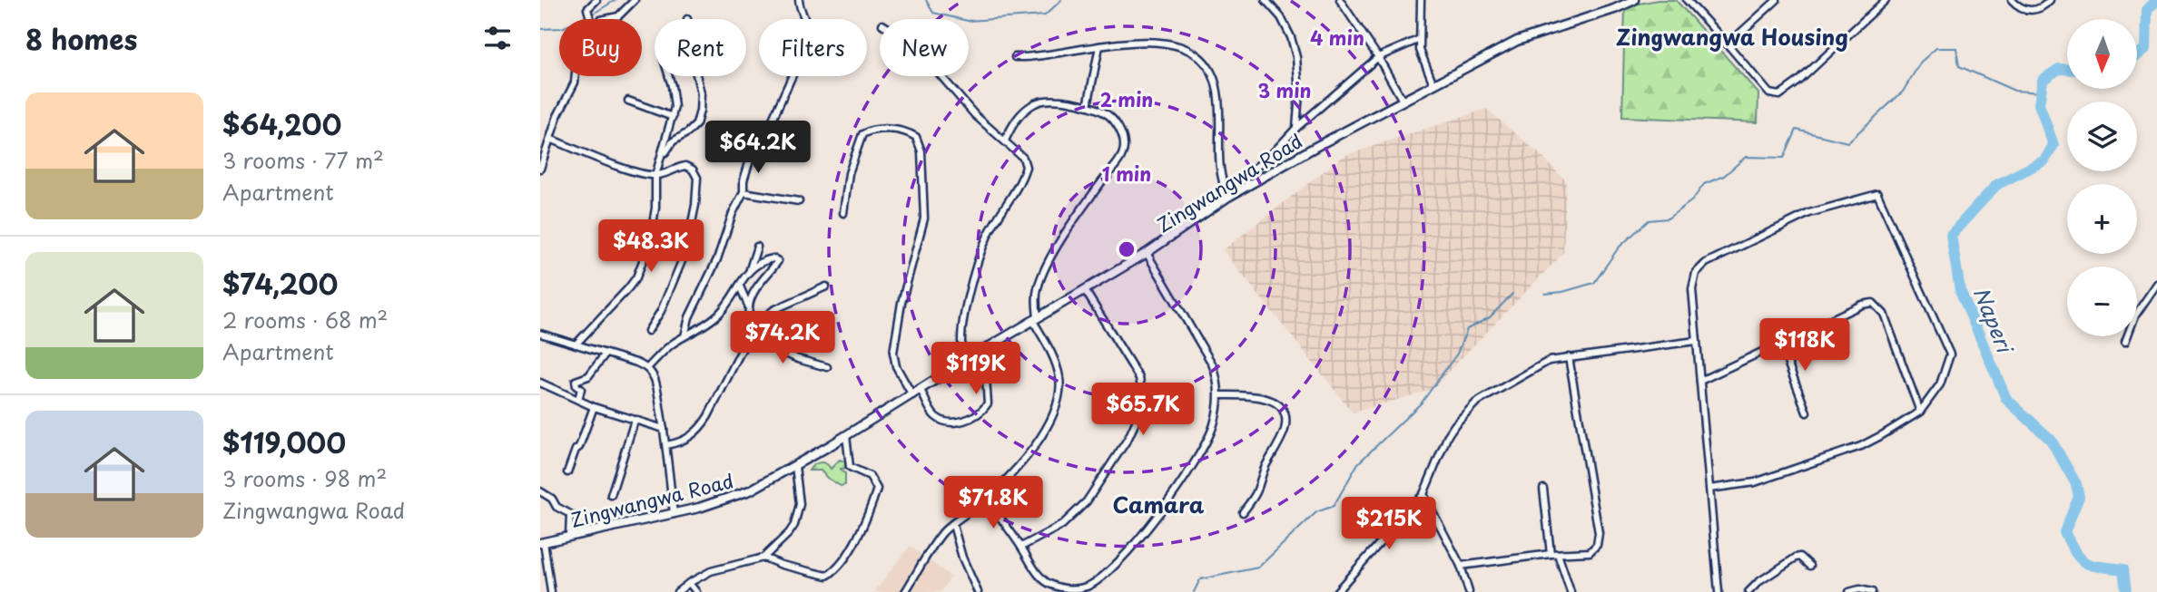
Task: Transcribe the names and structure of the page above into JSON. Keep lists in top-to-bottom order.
{
  "streets": {
    "street": ["Zingwangwa Road"]
  },
  "districts": ["Zingwangwa Housing", "Camara"],
  "water": ["Naperi"],
  "north": "bottom",
  "page": {
    "heading": "8 homes",
    "map_buttons": ["+", "−"],
    "chip": [
      "Buy",
      "Rent",
      "Filters",
      "New"
    ],
    "list": [
      {
        "name": "$64,200",
        "note": "3 rooms · 77 m² · Apartment"
      },
      {
        "name": "$74,200",
        "note": "2 rooms · 68 m² · Apartment"
      },
      {
        "name": "$119,000",
        "note": "3 rooms · 98 m² · Zingwangwa Road"
      }
    ],
    "price": [
      "$64.2K",
      "$48.3K",
      "$74.2K",
      "$118K",
      "$119K",
      "$65.7K",
      "$71.8K",
      "$215K"
    ]
  },
  "rings": [
    "4 min",
    "3 min",
    "2 min",
    "1 min"
  ]
}
